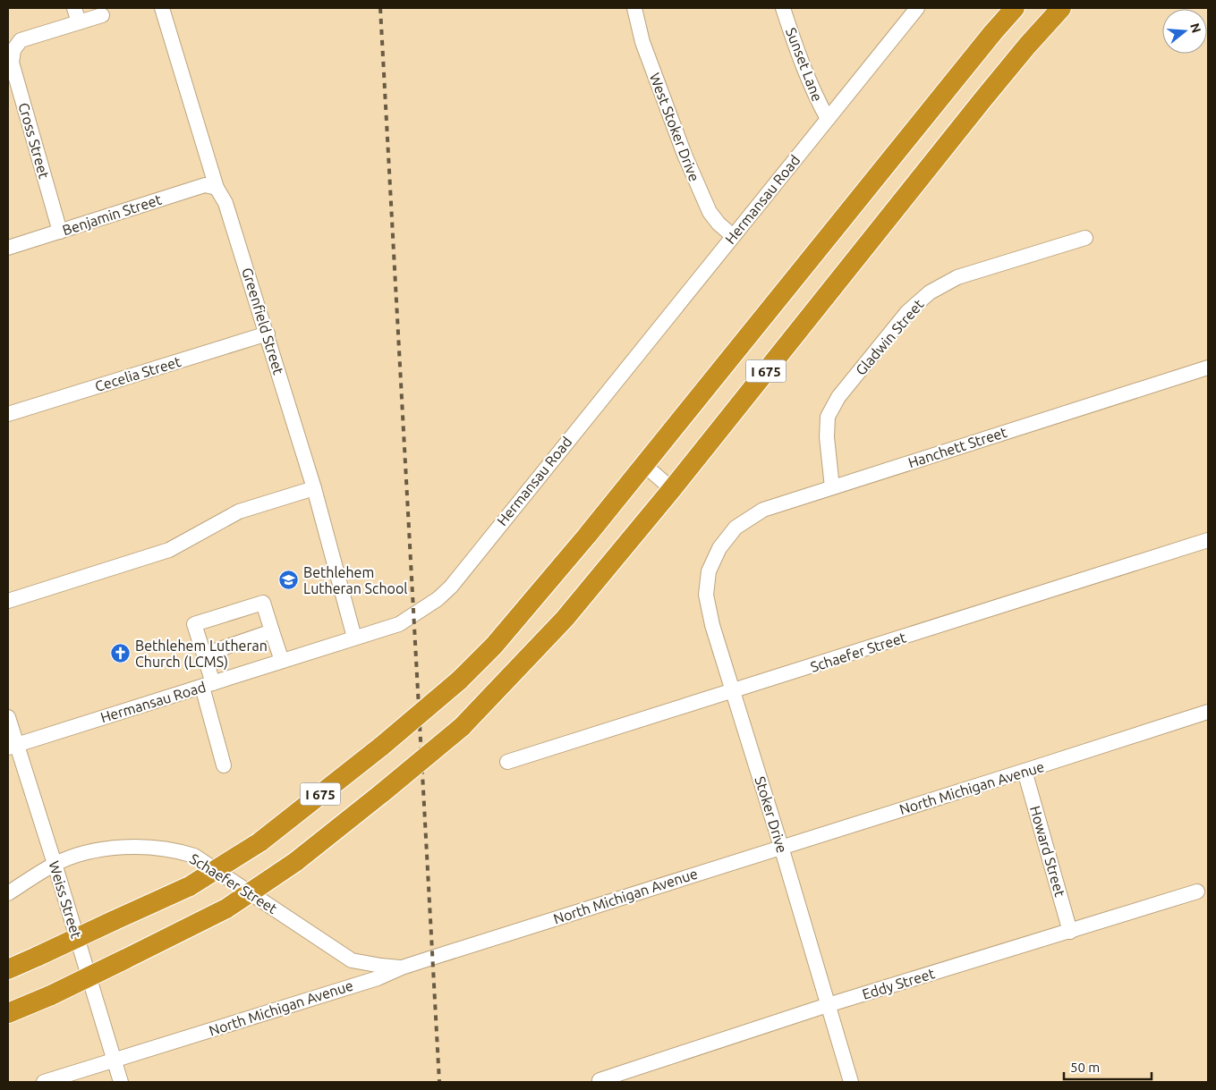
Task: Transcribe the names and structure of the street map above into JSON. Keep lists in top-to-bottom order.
{
  "streets": {
    "highway": ["I 675"],
    "street": [
      "Sunset Lane",
      "West Stoker Drive",
      "Cross Street",
      "Hermansau Road",
      "Benjamin Street",
      "Greenfield Street",
      "Gladwin Street",
      "Cecelia Street",
      "Hanchett Street",
      "Schaefer Street",
      "North Michigan Avenue",
      "Stoker Drive",
      "Howard Street",
      "Weiss Street",
      "Eddy Street"
    ]
  },
  "crossings": [
    ["Sunset Lane", "Hermansau Road"],
    ["West Stoker Drive", "Hermansau Road"],
    ["Cross Street", "Benjamin Street"],
    ["Hermansau Road", "Greenfield Street"],
    ["Hermansau Road", "Weiss Street"],
    ["Benjamin Street", "Greenfield Street"],
    ["Greenfield Street", "Cecelia Street"],
    ["Gladwin Street", "Hanchett Street"],
    ["Hanchett Street", "Stoker Drive"],
    ["Schaefer Street", "North Michigan Avenue"],
    ["Schaefer Street", "Stoker Drive"],
    ["Schaefer Street", "Weiss Street"],
    ["North Michigan Avenue", "Stoker Drive"],
    ["North Michigan Avenue", "Howard Street"],
    ["North Michigan Avenue", "Weiss Street"],
    ["Stoker Drive", "Eddy Street"],
    ["Howard Street", "Eddy Street"]
  ],
  "places": {
    "school or university": ["Bethlehem Lutheran School"],
    "church": ["Bethlehem Lutheran Church (LCMS)"]
  },
  "scale_bar": "50 m",
  "north": "right"
}
